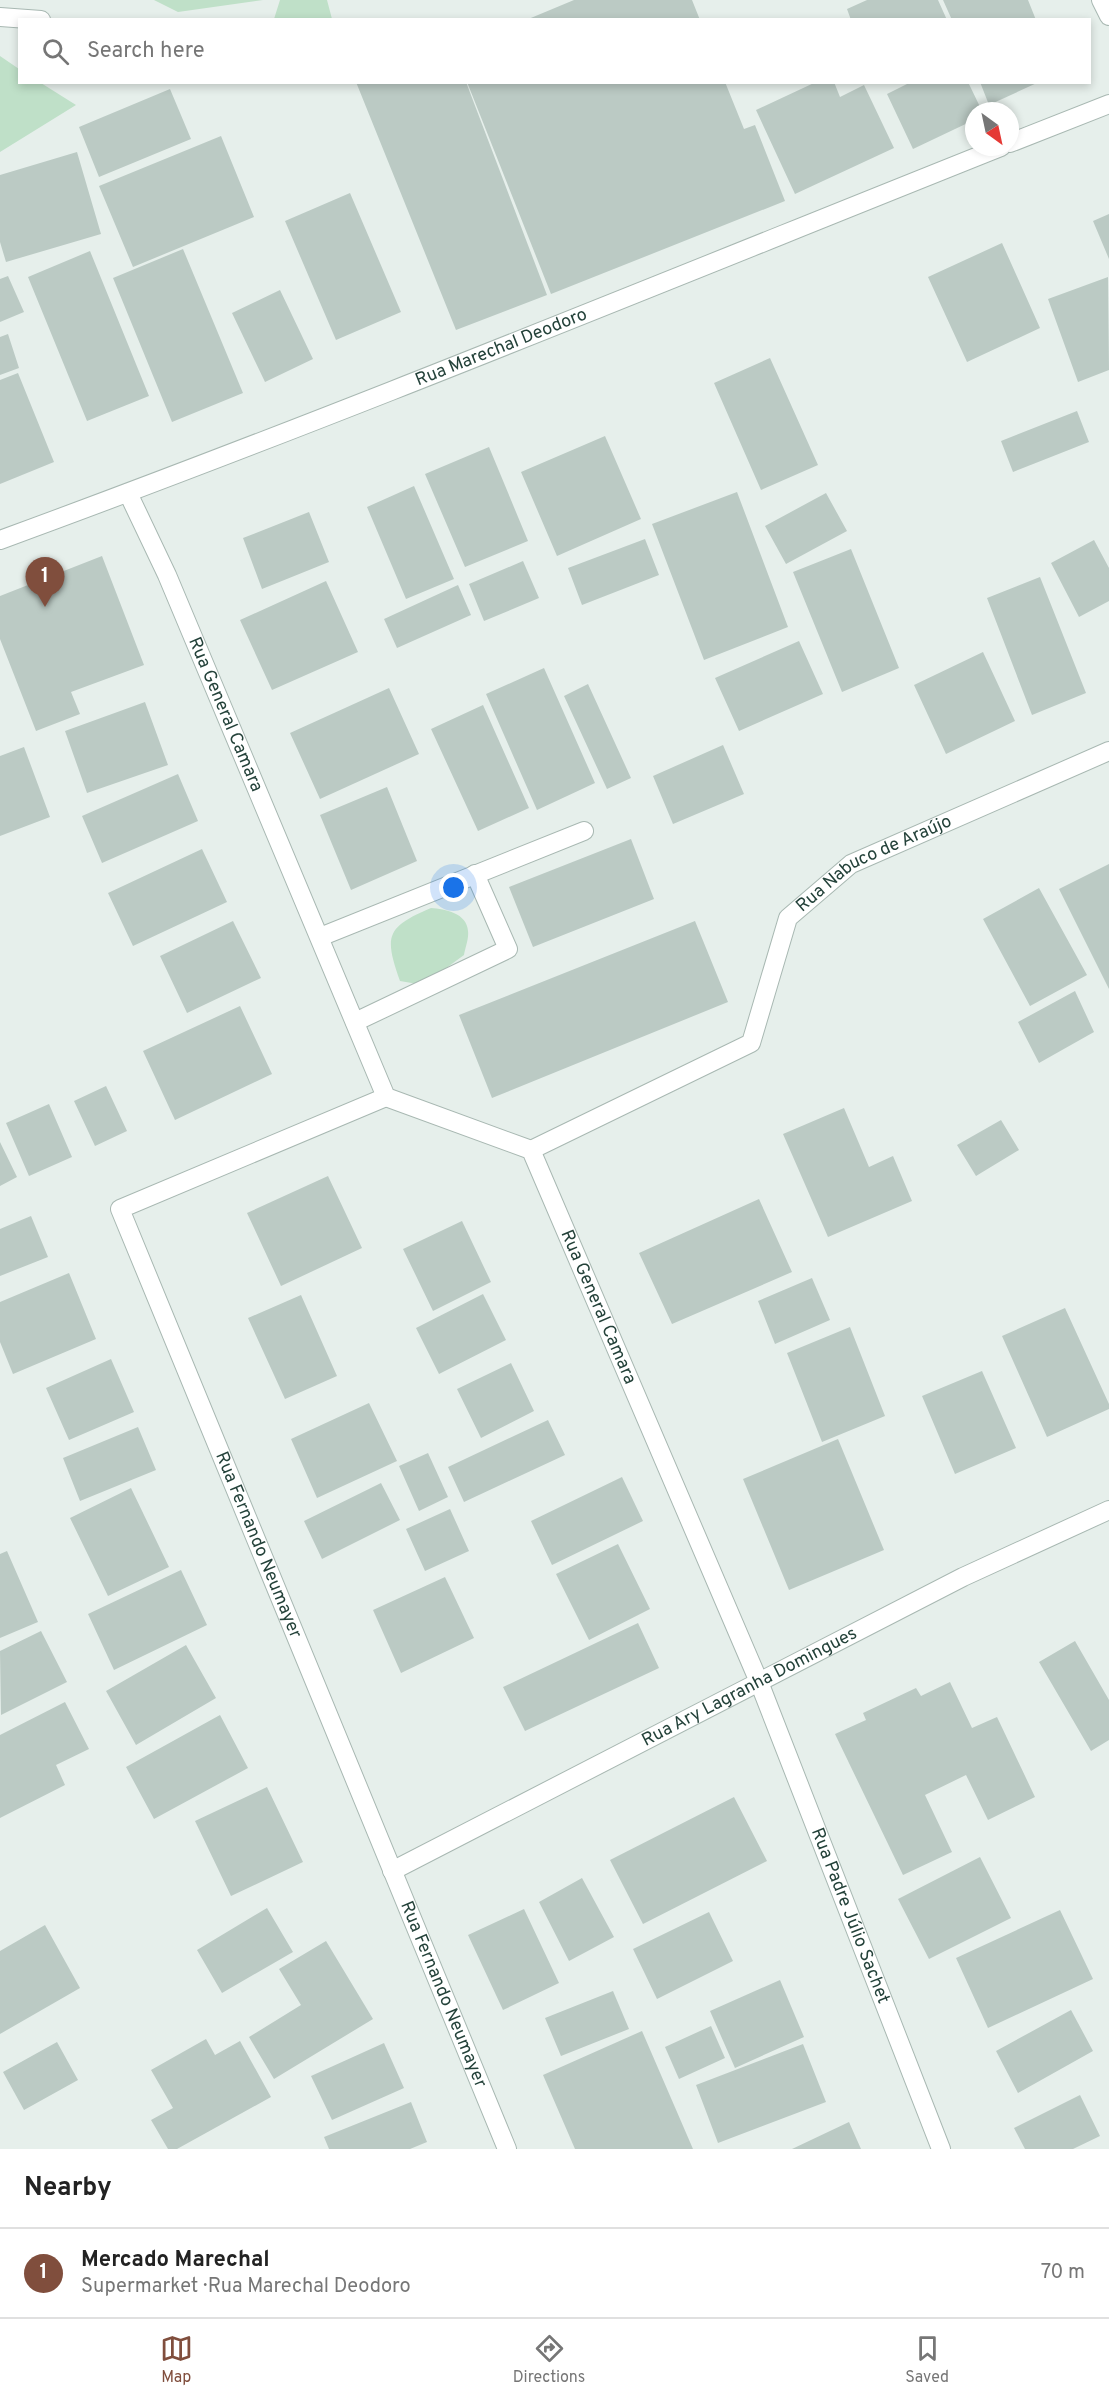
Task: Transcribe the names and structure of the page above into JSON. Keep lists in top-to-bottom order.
{
  "streets": {
    "street": [
      "Rua Marechal Deodoro",
      "Rua General Camara",
      "Rua Nabuco de Araújo",
      "Rua Fernando Neumayer",
      "Rua Ary Lagranha Domingues",
      "Rua Padre Júlio Sachet"
    ]
  },
  "crossings": [
    ["Rua Marechal Deodoro", "Rua General Camara"],
    ["Rua General Camara", "Rua Nabuco de Araújo"],
    ["Rua General Camara", "Rua Fernando Neumayer"],
    ["Rua General Camara", "Rua Ary Lagranha Domingues"],
    ["Rua General Camara", "Rua Padre Júlio Sachet"],
    ["Rua Fernando Neumayer", "Rua Ary Lagranha Domingues"],
    ["Rua Ary Lagranha Domingues", "Rua Padre Júlio Sachet"]
  ],
  "north": "bottom right",
  "page": {
    "search": "Search here",
    "pins": "1",
    "heading": "Nearby",
    "list": [
      {
        "mark": "1",
        "name": "Mercado Marechal",
        "note": "Supermarket · Rua Marechal Deodoro",
        "value": "70 m"
      }
    ],
    "nav": ["Map", "Directions", "Saved"]
  }
}
